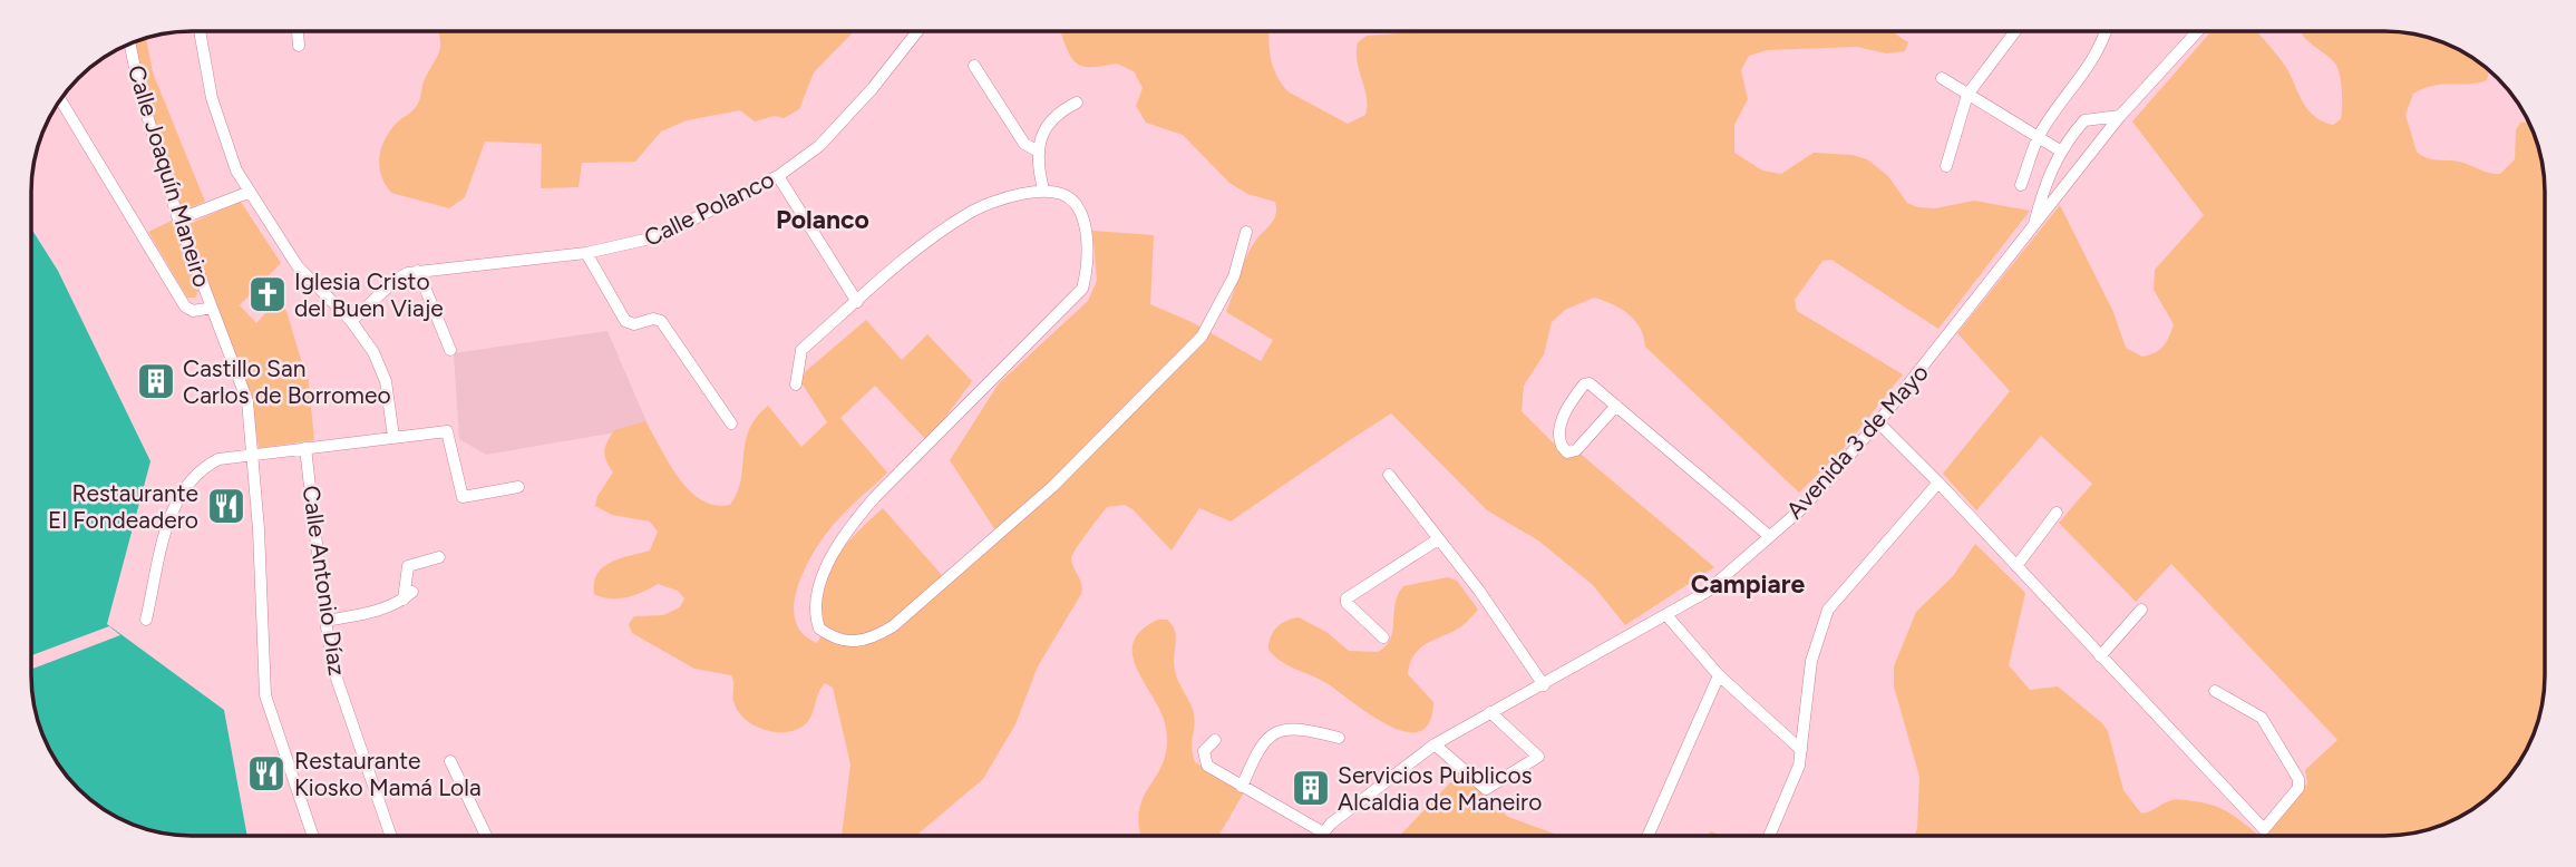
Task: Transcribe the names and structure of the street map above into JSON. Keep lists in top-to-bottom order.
{
  "streets": {
    "street": [
      "Calle Joaquín Maneiro",
      "Calle Polanco",
      "Avenida 3 de Mayo",
      "Calle Antonio Díaz"
    ]
  },
  "districts": ["Polanco", "Campiare"],
  "places": {
    "church": ["Iglesia Cristo del Buen Viaje"],
    "building": ["Castillo San Carlos de Borromeo", "Servicios Puiblicos Alcaldia de Maneiro"],
    "restaurant": ["Restaurante El Fondeadero", "Restaurante Kiosko Mamá Lola"]
  }
}
